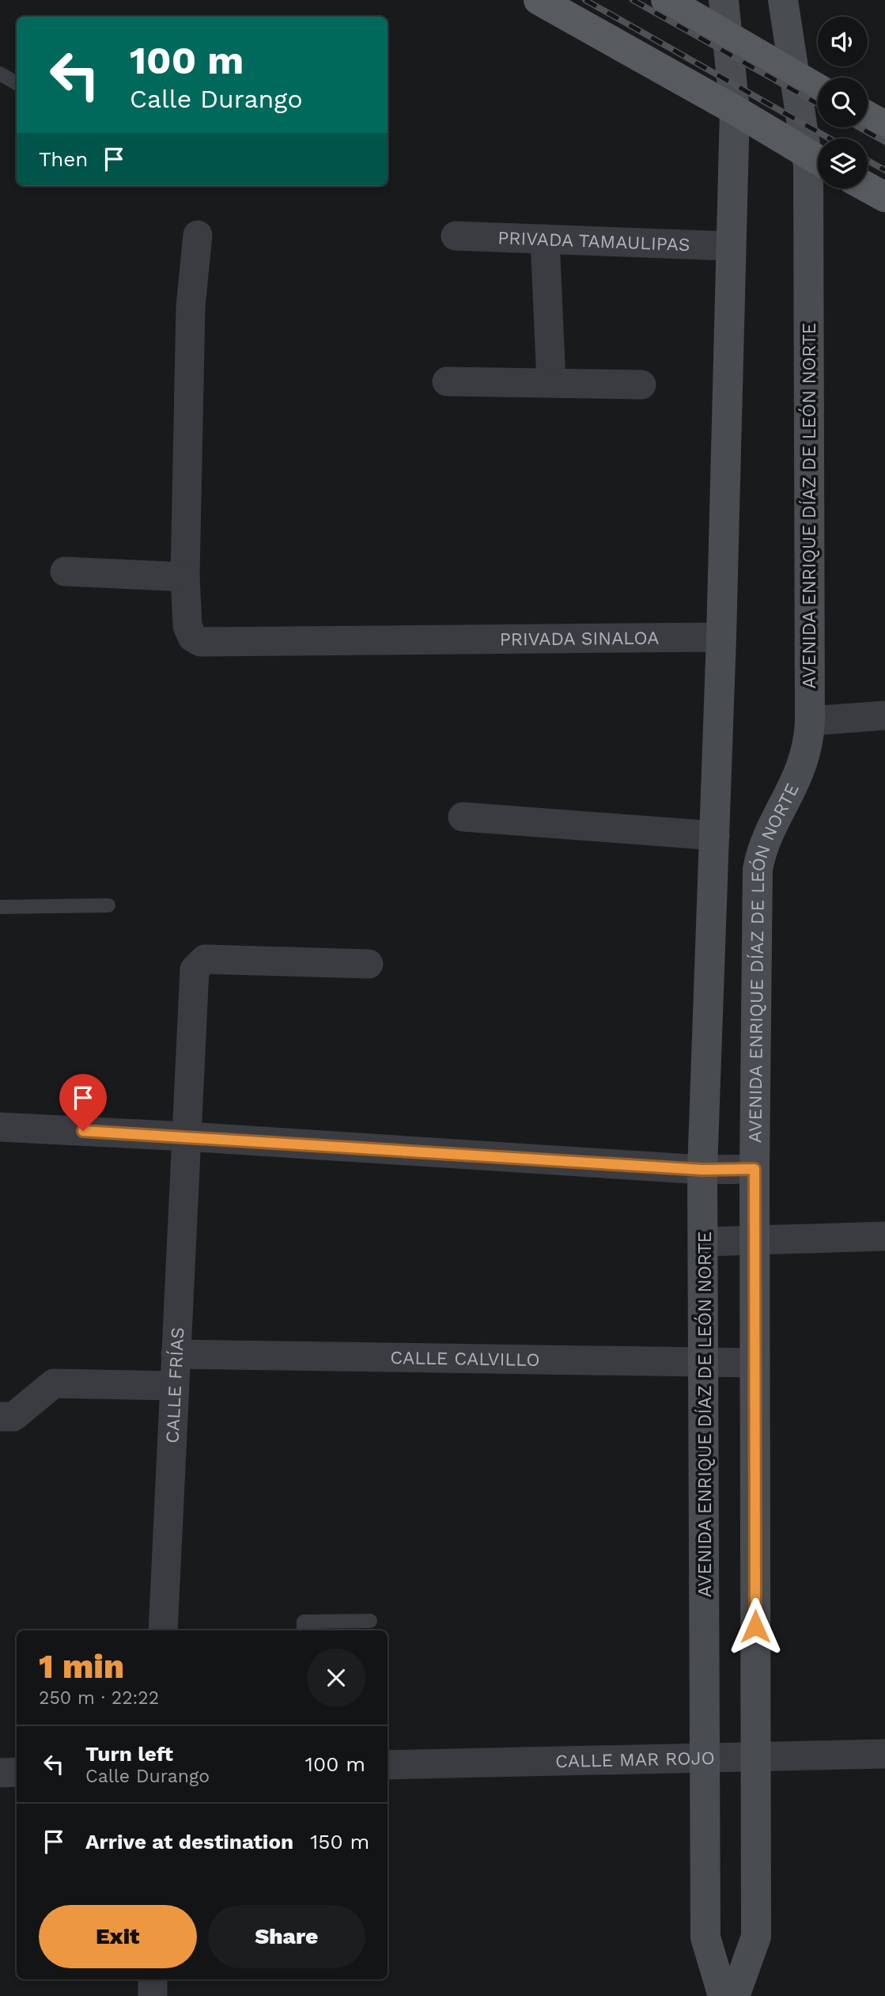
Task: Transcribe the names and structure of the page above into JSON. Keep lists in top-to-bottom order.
{
  "streets": {
    "main road": ["AVENIDA ENRIQUE DÍAZ DE LEÓN NORTE"],
    "street": [
      "PRIVADA TAMAULIPAS",
      "PRIVADA SINALOA",
      "CALLE CALVILLO",
      "CALLE FRÍAS",
      "CALLE MAR ROJO"
    ]
  },
  "crossings": [
    ["PRIVADA TAMAULIPAS", "AVENIDA ENRIQUE DÍAZ DE LEÓN NORTE"],
    ["AVENIDA ENRIQUE DÍAZ DE LEÓN NORTE", "PRIVADA SINALOA"],
    ["AVENIDA ENRIQUE DÍAZ DE LEÓN NORTE", "CALLE CALVILLO"],
    ["AVENIDA ENRIQUE DÍAZ DE LEÓN NORTE", "CALLE MAR ROJO"],
    ["CALLE CALVILLO", "CALLE FRÍAS"]
  ],
  "page": {
    "turn": ["100 m", "Calle Durango"],
    "then": "Then",
    "heading": ["1 min", "250 m · 22:22"],
    "list": [
      {
        "name": "Turn left",
        "note": "Calle Durango",
        "value": "100 m"
      },
      {
        "name": "Arrive at destination",
        "value": "150 m"
      }
    ],
    "buttons": ["Exit", "Share"]
  }
}
